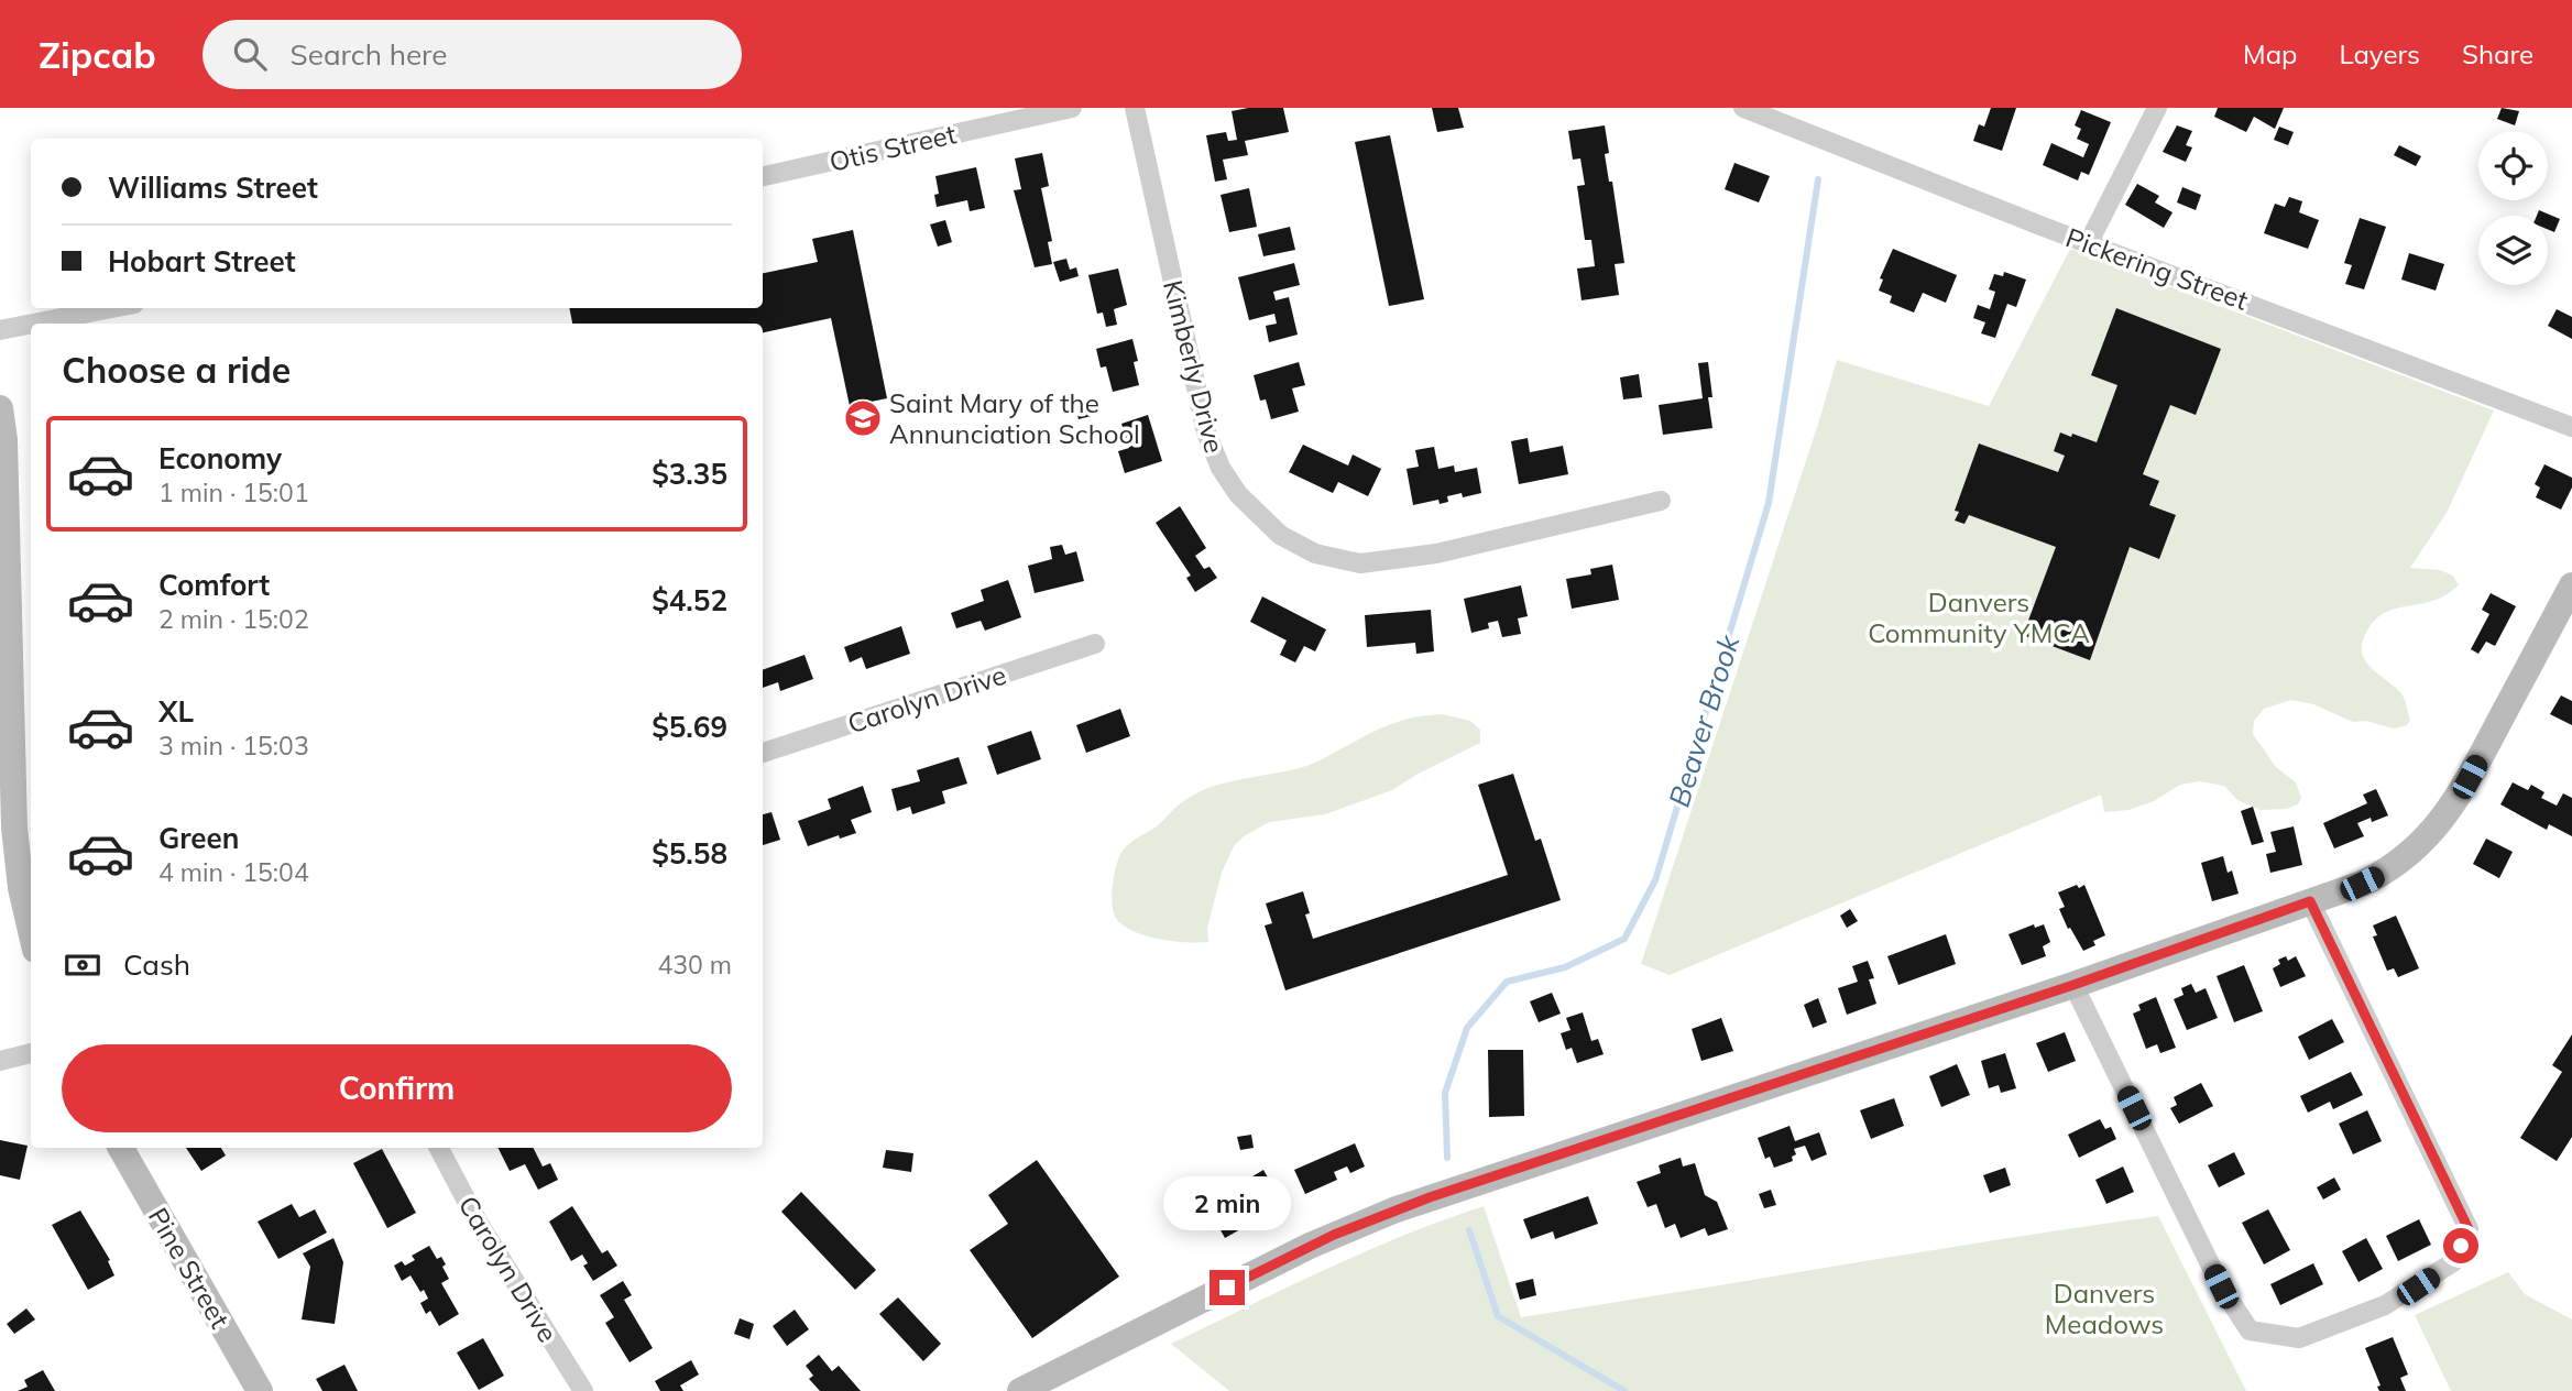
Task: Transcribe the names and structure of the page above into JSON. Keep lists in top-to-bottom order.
{
  "streets": {
    "main road": ["Pine Street"],
    "street": [
      "Otis Street",
      "Pickering Street",
      "Kimberly Drive",
      "Carolyn Drive"
    ]
  },
  "water": ["Beaver Brook"],
  "parks": ["Danvers Community YMCA", "Danvers Meadows"],
  "places": {
    "school or university": ["Saint Mary of the Annunciation School"]
  },
  "page": {
    "header": "Zipcab",
    "search": "Search here",
    "nav": ["Map", "Layers", "Share"],
    "banner": ["Williams Street", "Hobart Street"],
    "heading": "Choose a ride",
    "list": [
      {
        "name": "Economy",
        "note": "1 min · 15:01",
        "value": "$3.35"
      },
      {
        "name": "Comfort",
        "note": "2 min · 15:02",
        "value": "$4.52"
      },
      {
        "name": "XL",
        "note": "3 min · 15:03",
        "value": "$5.69"
      },
      {
        "name": "Green",
        "note": "4 min · 15:04",
        "value": "$5.58"
      }
    ],
    "pay": ["Cash", "430 m"],
    "buttons": "Confirm",
    "bubble": "2 min"
  }
}
